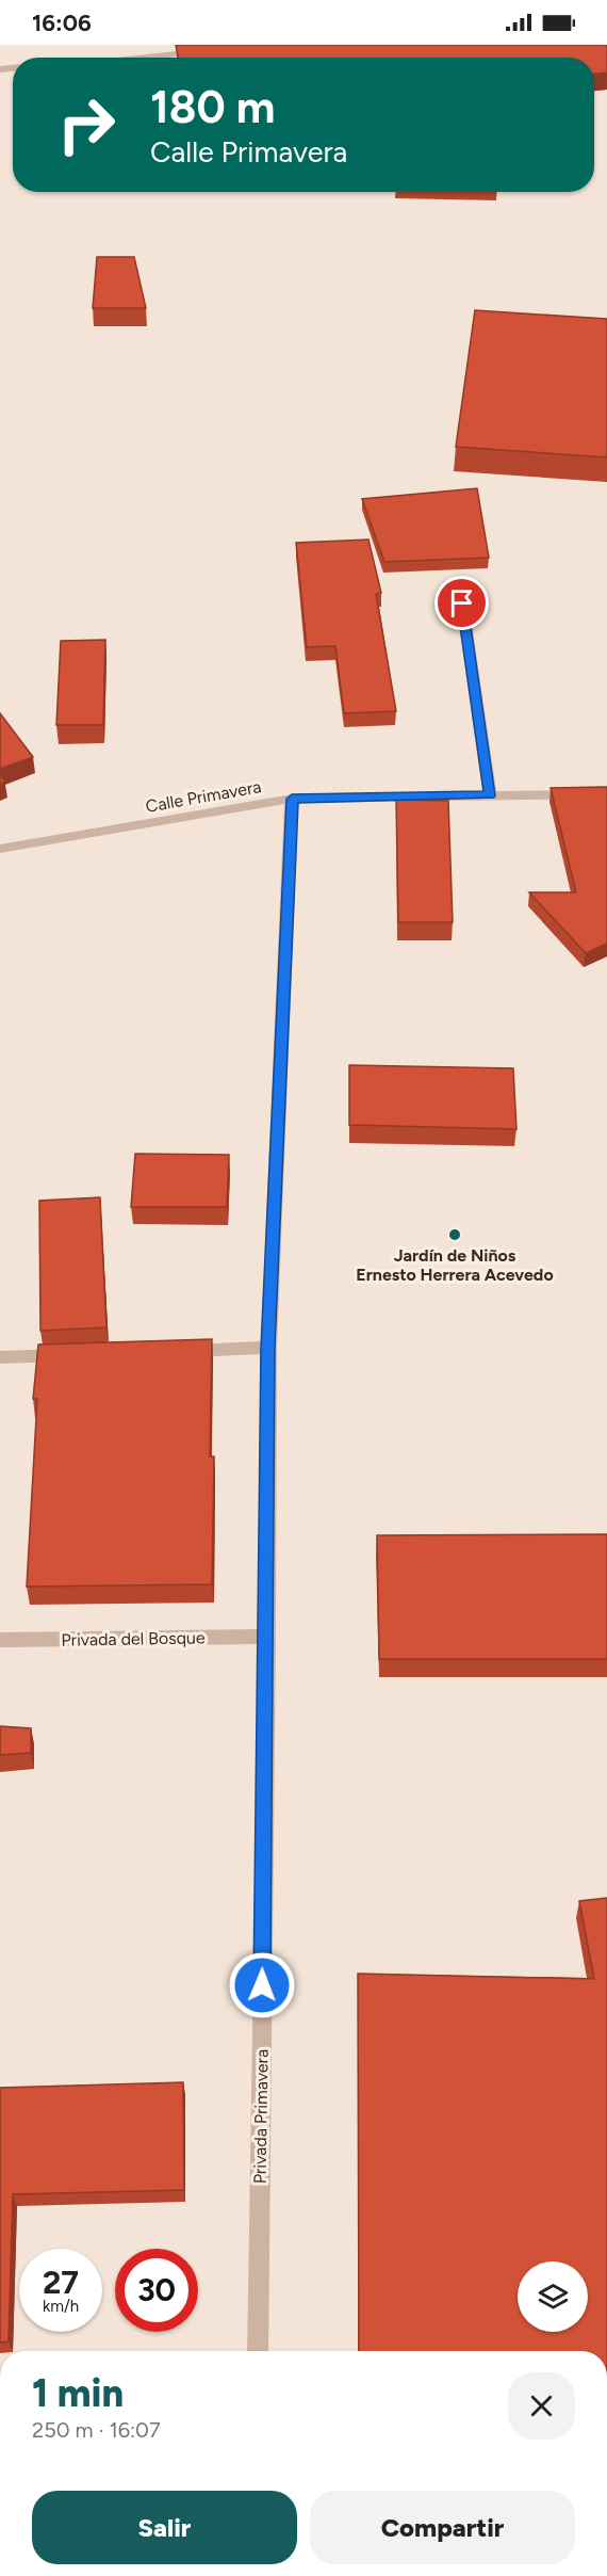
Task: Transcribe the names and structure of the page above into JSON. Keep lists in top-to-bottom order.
{
  "streets": {
    "street": ["Calle Primavera", "Privada del Bosque", "Privada Primavera"]
  },
  "crossings": [
    ["Calle Primavera", "Privada Primavera"],
    ["Privada del Bosque", "Privada Primavera"]
  ],
  "places": ["Jardín de Niños Ernesto Herrera Acevedo"],
  "page": {
    "status": "16:06",
    "turn": ["180 m", "Calle Primavera"],
    "speed": "27 km/h",
    "limit": "30",
    "heading": ["1 min", "250 m · 16:07"],
    "buttons": ["Salir", "Compartir"]
  }
}
